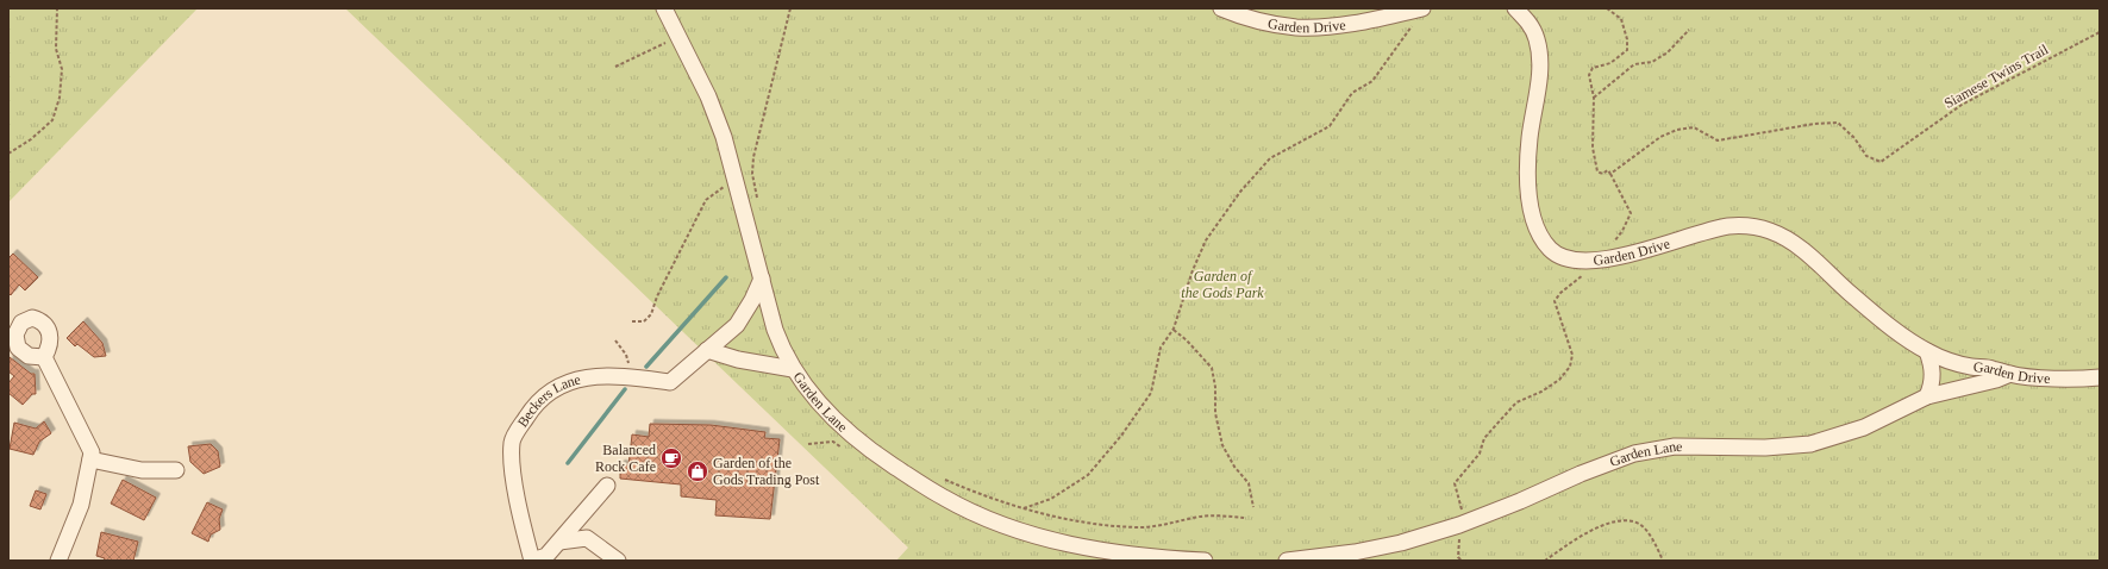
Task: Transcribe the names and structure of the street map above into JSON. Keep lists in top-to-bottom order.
{
  "streets": {
    "street": ["Garden Drive", "Garden Lane", "Beckers Lane"],
    "path": ["Siamese Twins Trail"]
  },
  "crossings": [
    ["Garden Drive", "Garden Lane"],
    ["Garden Lane", "Beckers Lane"]
  ],
  "parks": ["Garden of the Gods Park"],
  "places": {
    "cafe": ["Balanced Rock Cafe"],
    "shop": ["Garden of the Gods Trading Post"]
  }
}
